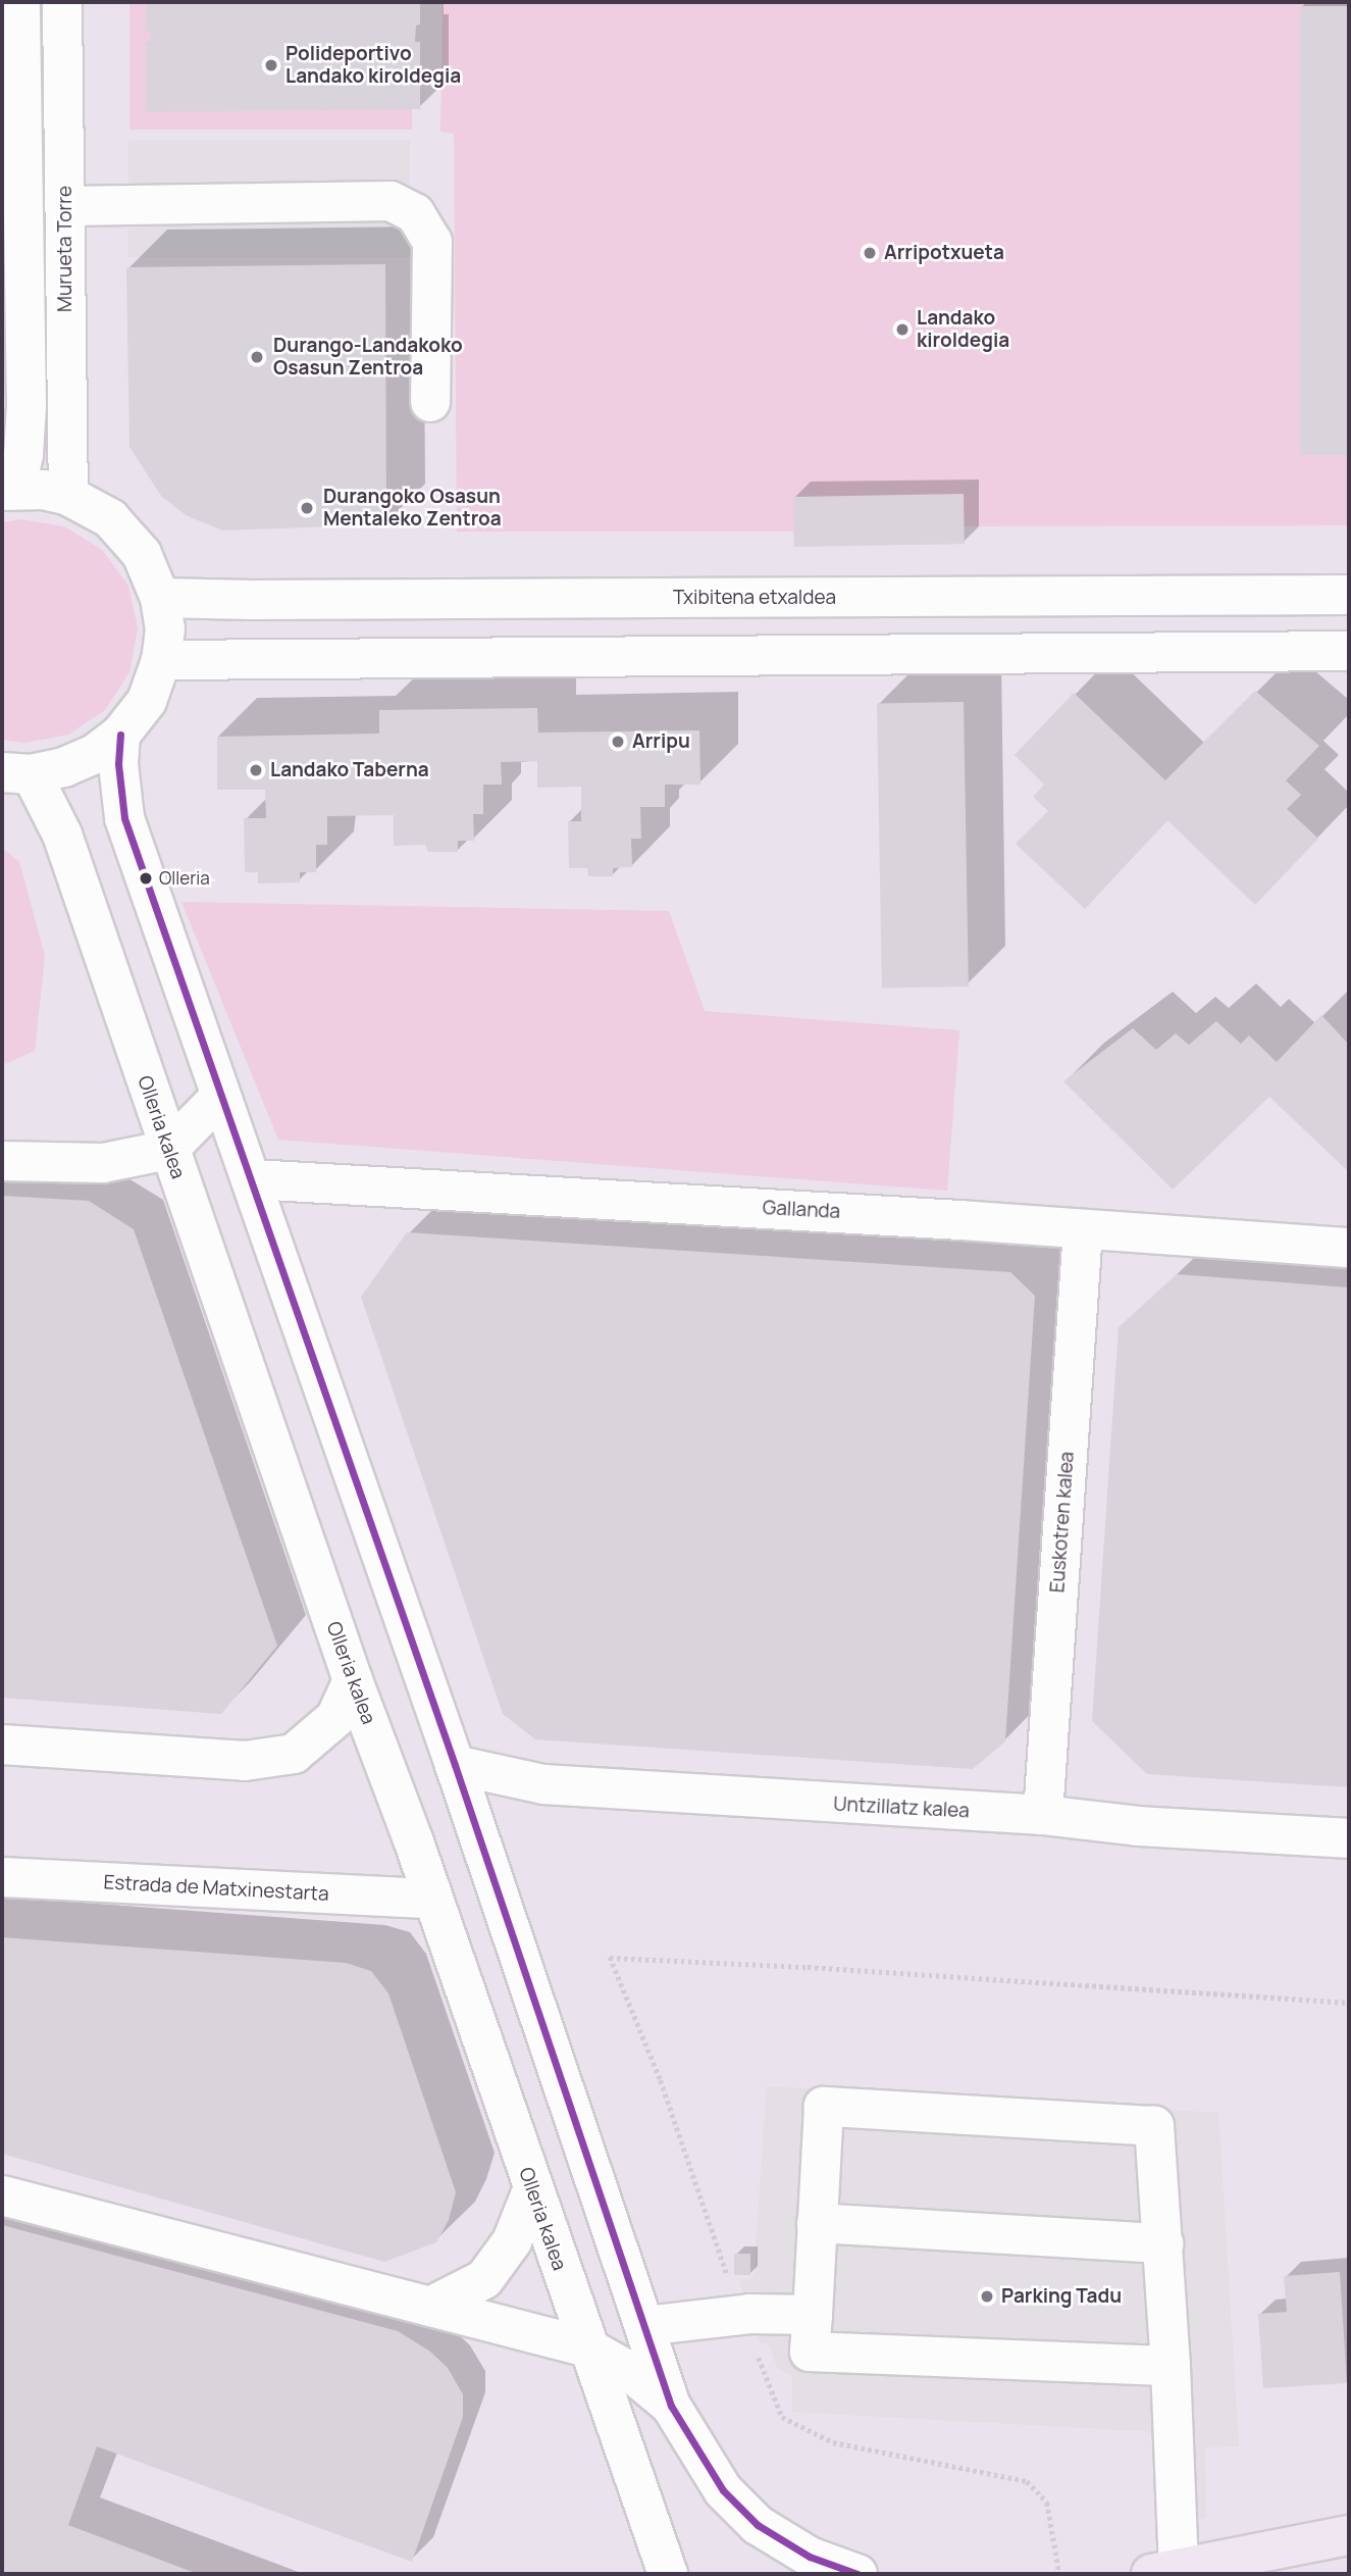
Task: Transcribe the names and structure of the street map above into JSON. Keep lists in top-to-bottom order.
{
  "streets": {
    "street": [
      "Murueta Torre",
      "Txibitena etxaldea",
      "Olleria kalea",
      "Gallanda",
      "Euskotren kalea",
      "Untzillatz kalea",
      "Estrada de Matxinestarta"
    ]
  },
  "crossings": [
    ["Olleria kalea", "Estrada de Matxinestarta"],
    ["Gallanda", "Euskotren kalea"],
    ["Euskotren kalea", "Untzillatz kalea"]
  ],
  "places": [
    "Polideportivo Landako kiroldegia",
    "Arripotxueta",
    "Landako kiroldegia",
    "Durango-Landakoko Osasun Zentroa",
    "Durangoko Osasun Mentaleko Zentroa",
    "Arripu",
    "Landako Taberna",
    "Olleria",
    "Parking Tadu"
  ]
}
